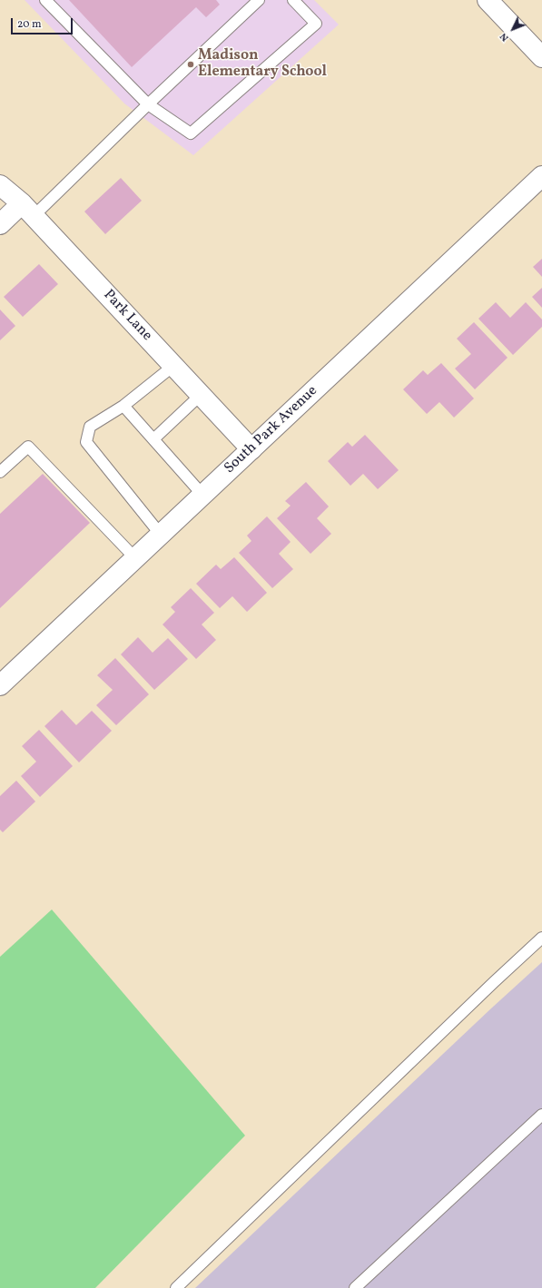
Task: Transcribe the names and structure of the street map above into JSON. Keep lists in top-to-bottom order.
{
  "streets": {
    "street": ["Park Lane", "South Park Avenue"]
  },
  "crossings": [
    ["Park Lane", "South Park Avenue"]
  ],
  "places": ["Madison Elementary School"],
  "scale_bar": "20 m",
  "north": "bottom left"
}
